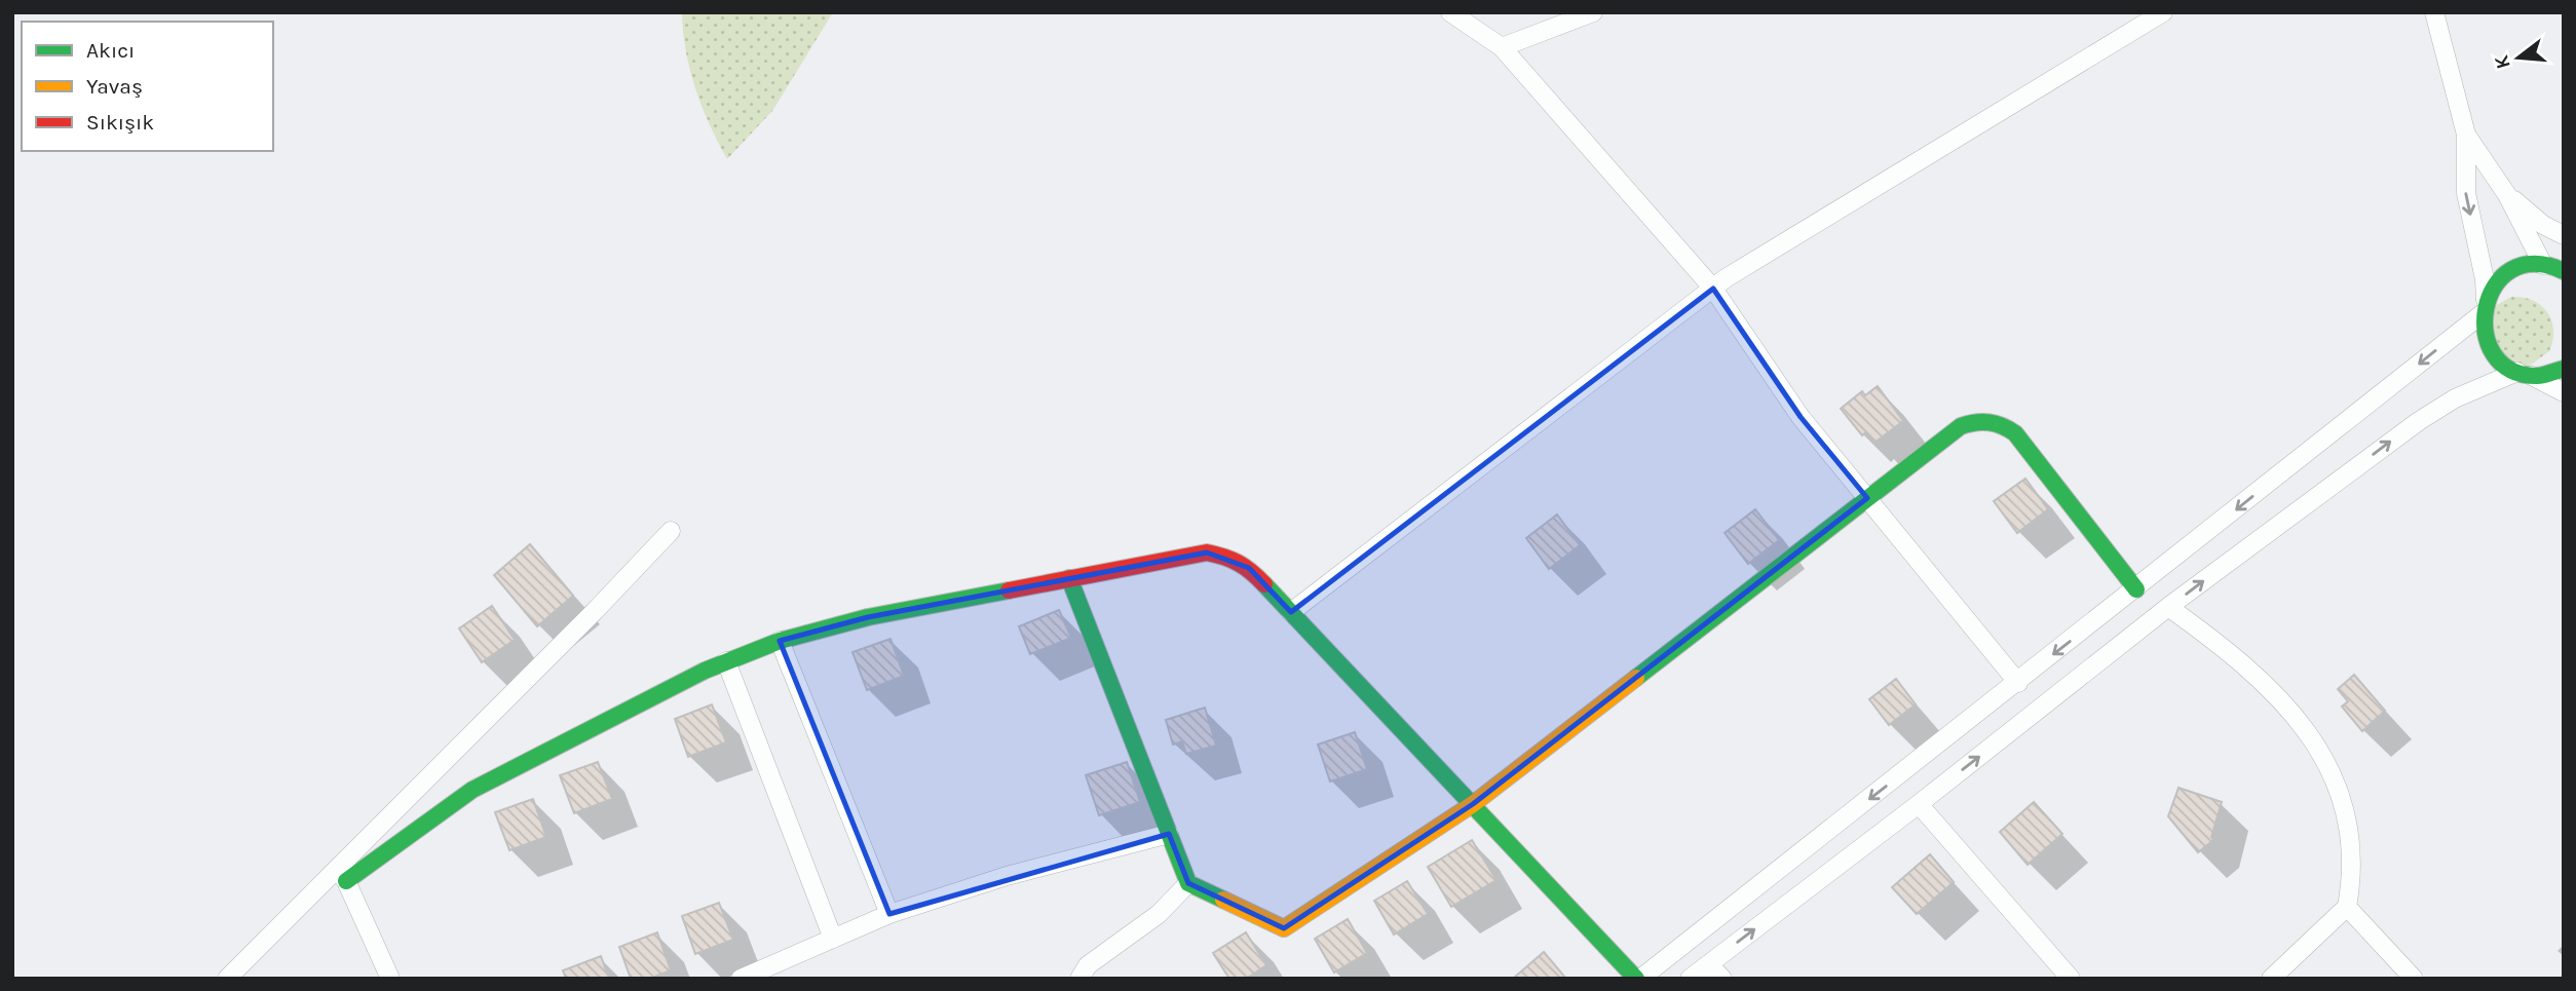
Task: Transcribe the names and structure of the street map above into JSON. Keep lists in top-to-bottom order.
{
  "legend": ["Akıcı", "Yavaş", "Sıkışık"],
  "north": "left"
}
